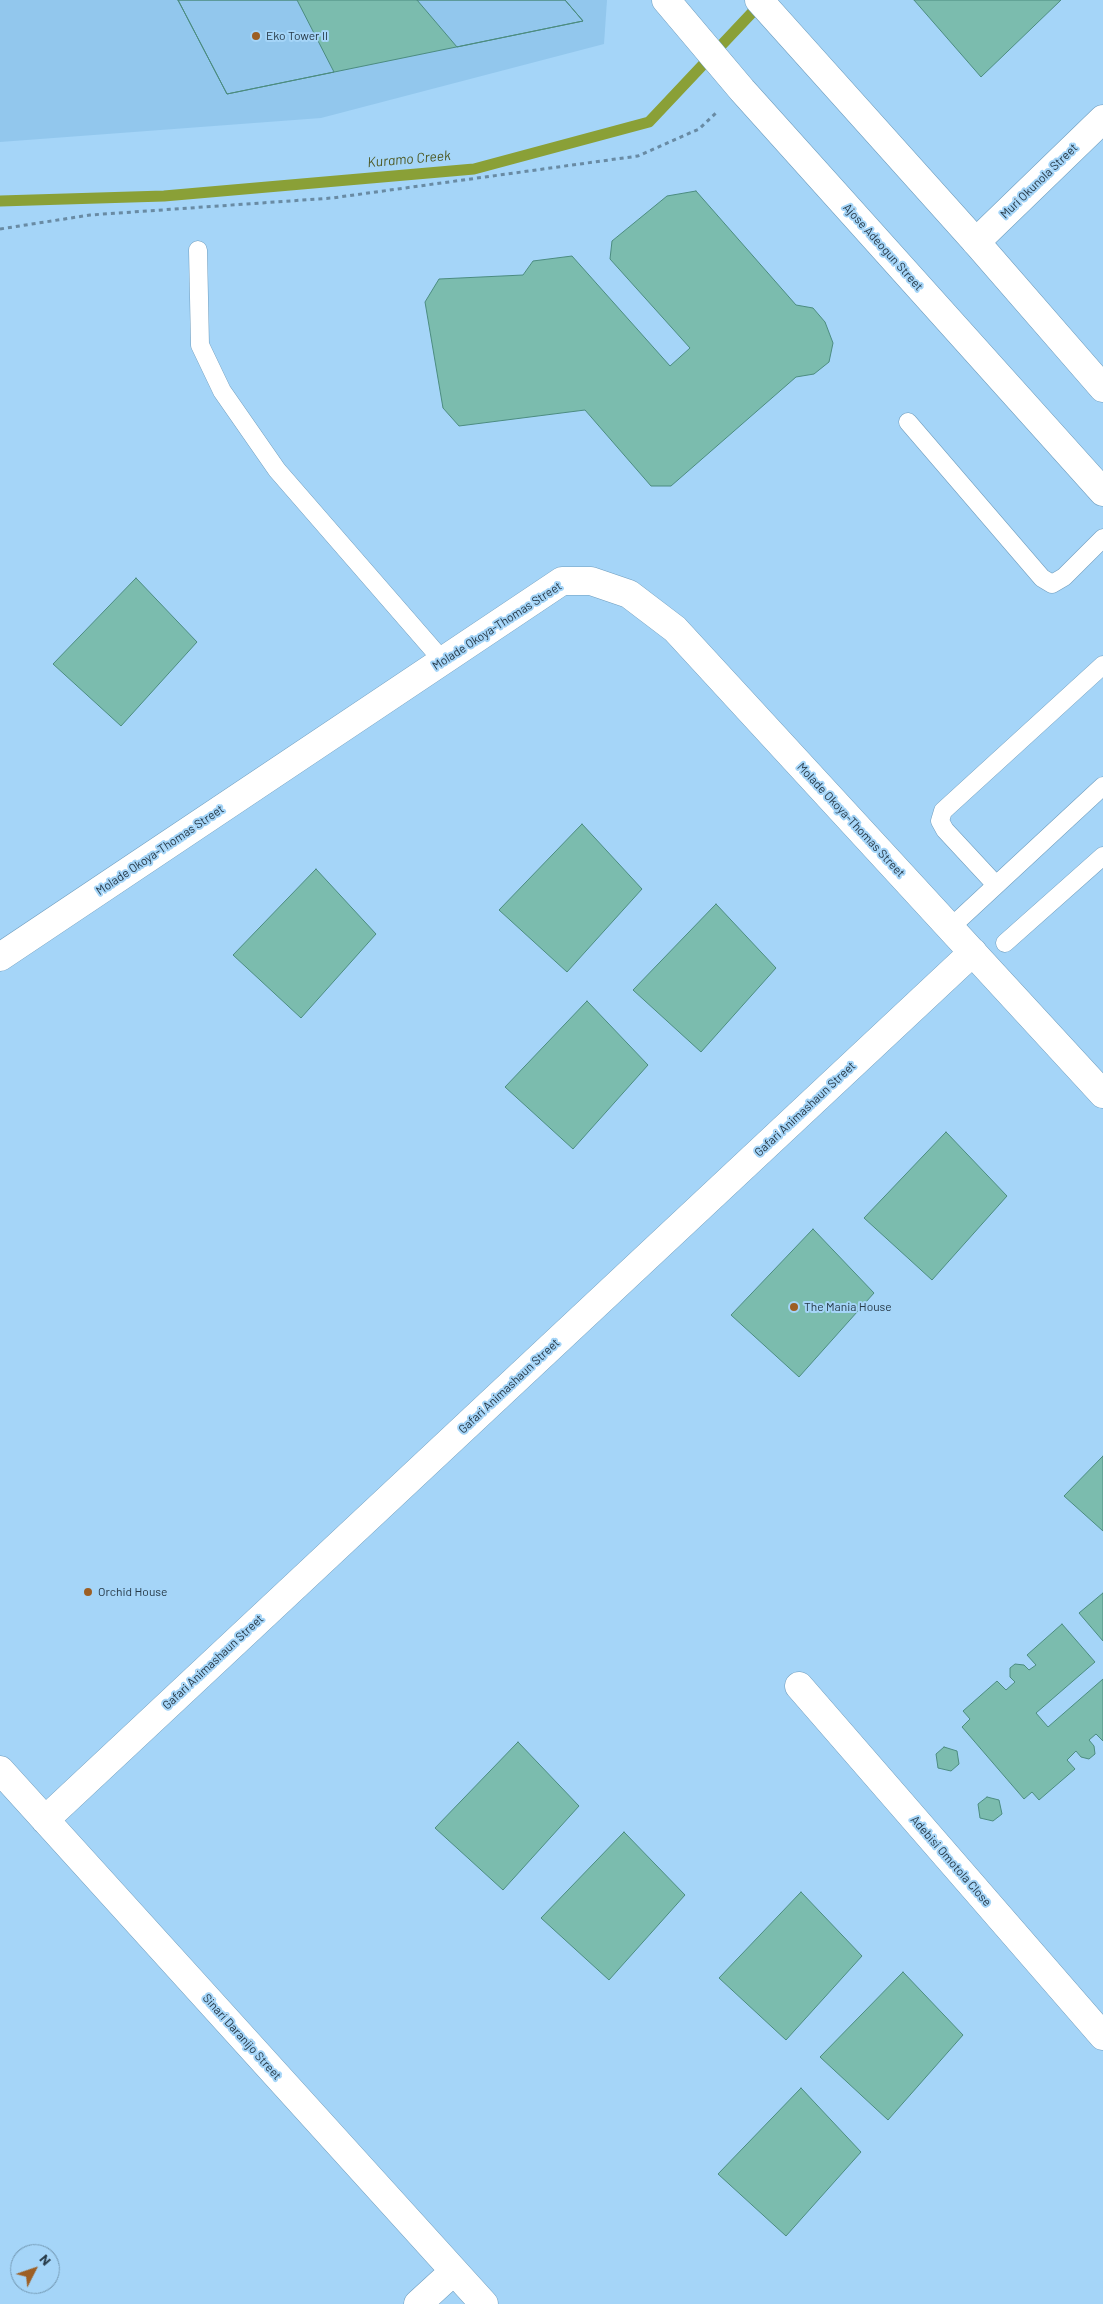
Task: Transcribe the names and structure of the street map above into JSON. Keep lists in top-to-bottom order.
{
  "streets": {
    "street": [
      "Muri Okunola Street",
      "Ajose Adeogun Street",
      "Molade Okoya-Thomas Street",
      "Gafari Animashaun Street",
      "Adebisi Omotola Close",
      "Sinari Daranijo Street"
    ]
  },
  "crossings": [
    ["Molade Okoya-Thomas Street", "Gafari Animashaun Street"],
    ["Gafari Animashaun Street", "Sinari Daranijo Street"]
  ],
  "water": ["Kuramo Creek"],
  "places": ["Eko Tower II", "The Mania House", "Orchid House"],
  "north": "top right"
}
